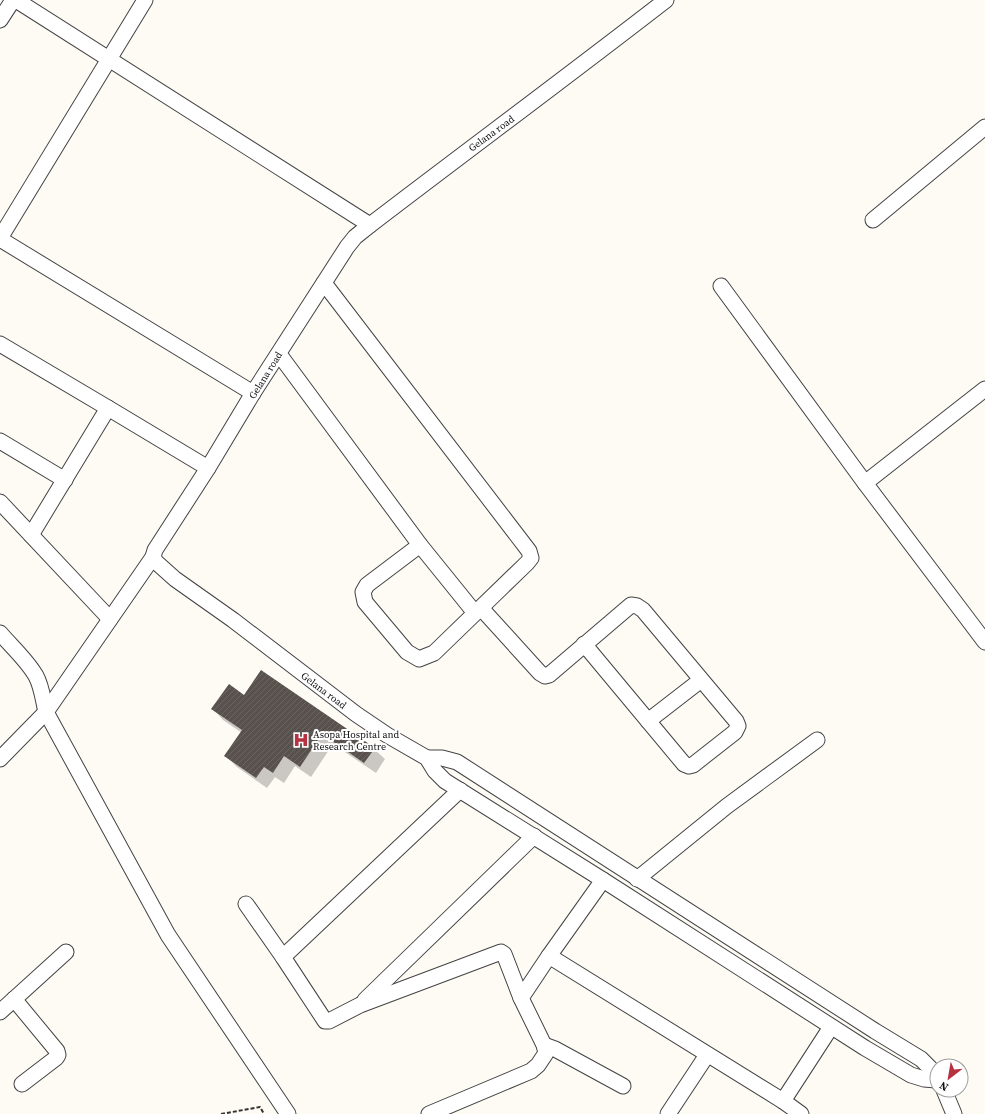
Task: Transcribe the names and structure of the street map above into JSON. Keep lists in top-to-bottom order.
{
  "streets": {
    "street": ["Gelana road"]
  },
  "places": {
    "hospital": ["Asopa Hospital and Research Centre"]
  },
  "north": "bottom left"
}
